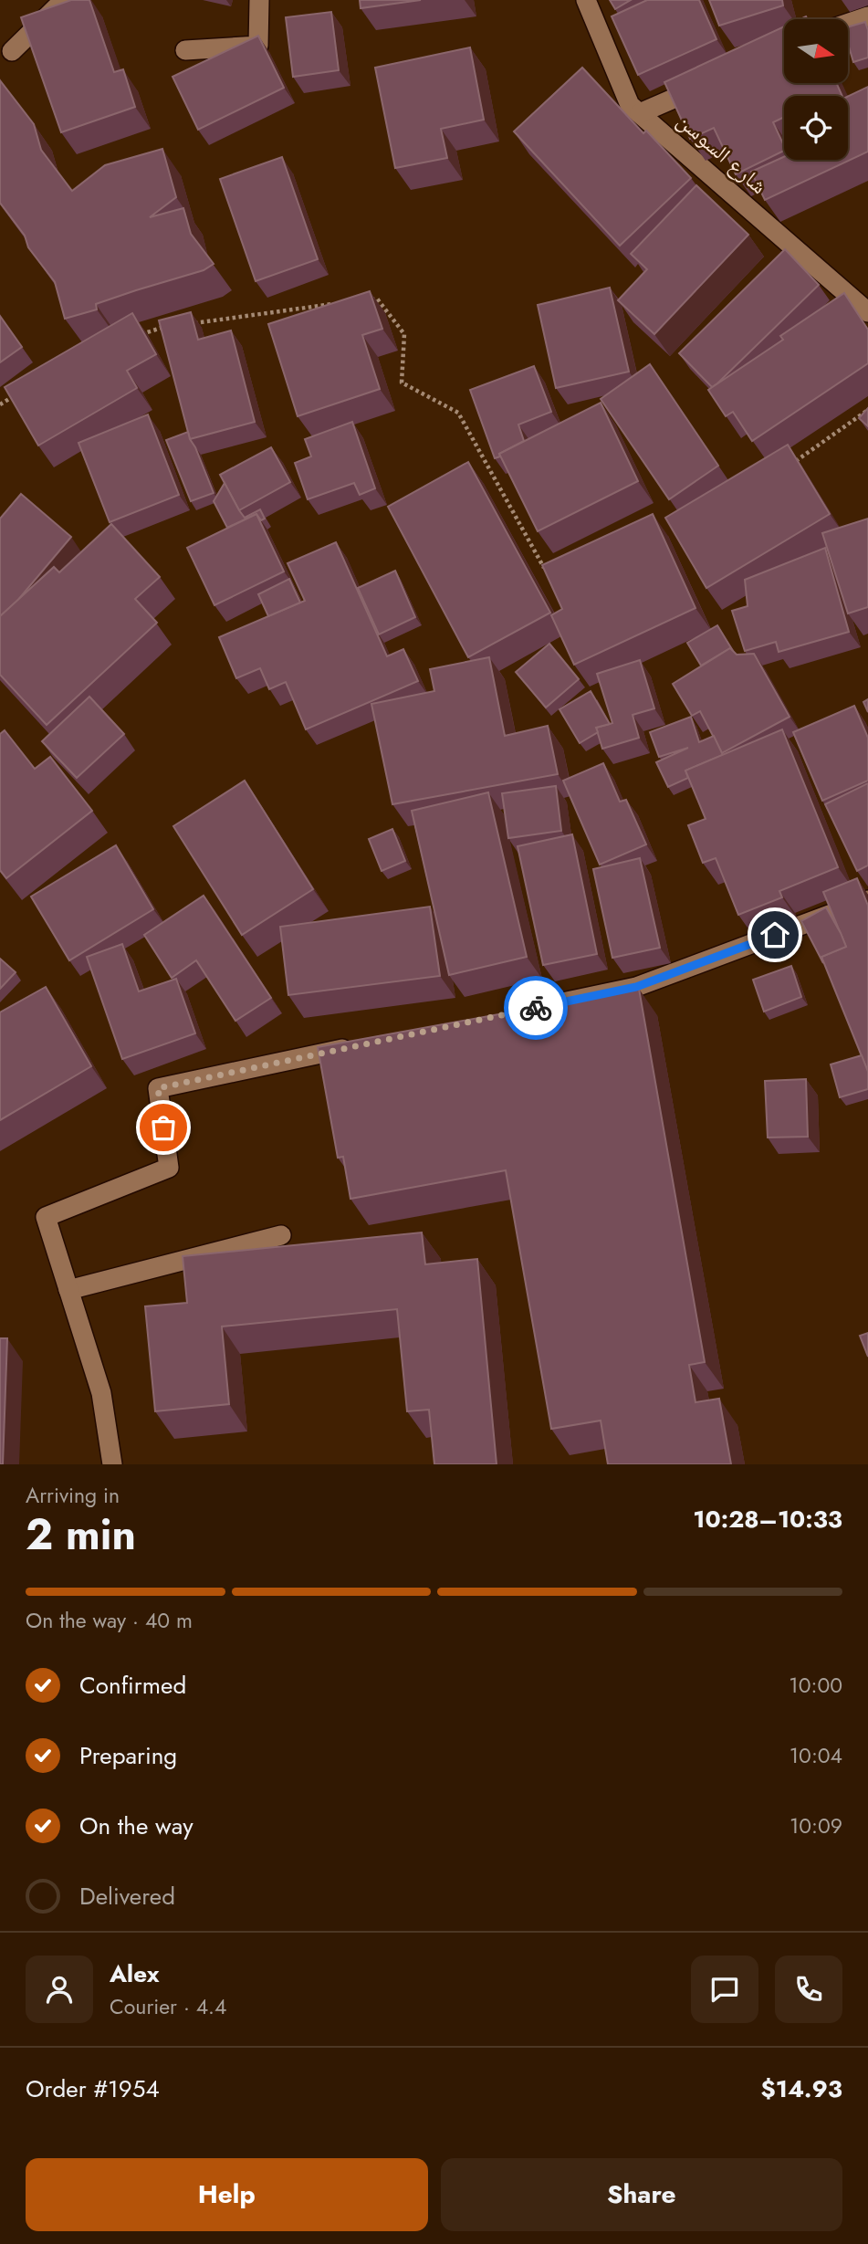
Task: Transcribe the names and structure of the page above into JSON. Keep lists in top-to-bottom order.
{
  "streets": {
    "street": ["شارع السوسن"]
  },
  "north": "right",
  "page": {
    "heading": ["2 min", "Arriving in", "10:28–10:33"],
    "panel": [
      "Alex",
      "Courier · 4.4",
      "Order #1954",
      "$14.93"
    ],
    "bar": "On the way · 40 m",
    "list": [
      ["Confirmed", "10:00"],
      ["Preparing", "10:04"],
      ["On the way", "10:09"],
      "Delivered"
    ],
    "buttons": ["Help", "Share"]
  }
}
